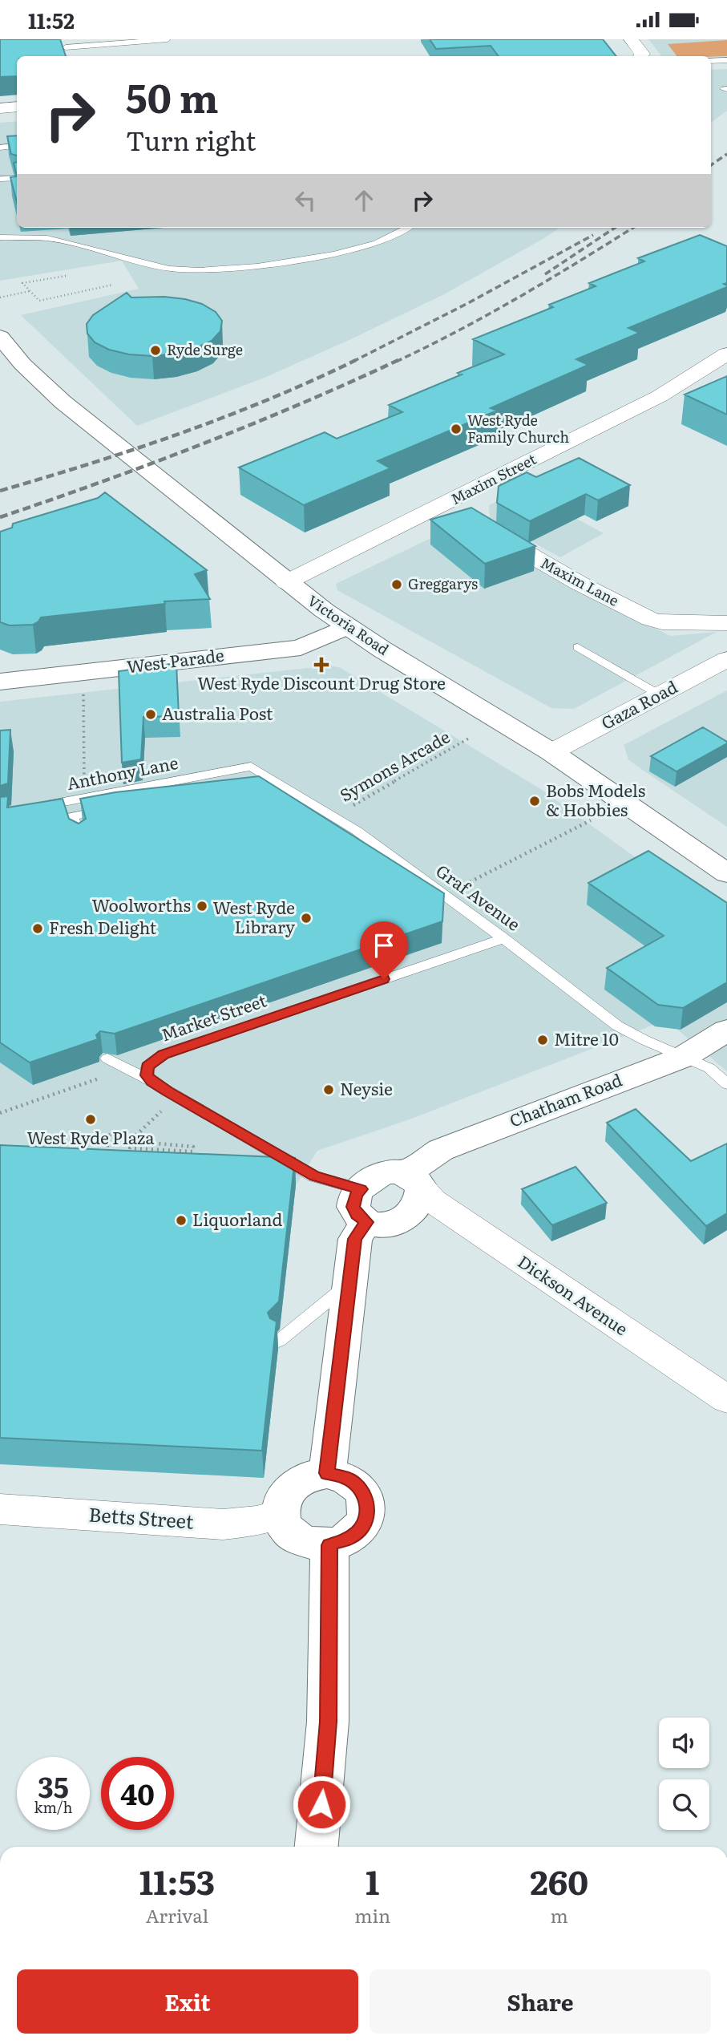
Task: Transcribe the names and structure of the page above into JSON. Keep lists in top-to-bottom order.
{
  "streets": {
    "main road": ["Victoria Road", "West Parade", "Chatham Road"],
    "street": [
      "Maxim Street",
      "Maxim Lane",
      "Gaza Road",
      "Dickson Avenue",
      "Betts Street"
    ],
    "lane": ["Anthony Lane", "Graf Avenue", "Market Street"],
    "path": ["Symons Arcade"]
  },
  "crossings": [
    ["Maxim Street", "Maxim Lane"],
    ["Maxim Street", "Victoria Road"],
    ["Victoria Road", "West Parade"],
    ["Victoria Road", "Gaza Road"],
    ["Symons Arcade", "Graf Avenue"],
    ["Anthony Lane", "Graf Avenue"],
    ["Graf Avenue", "Market Street"],
    ["Graf Avenue", "Chatham Road"],
    ["Chatham Road", "Dickson Avenue"]
  ],
  "places": {
    "other": [
      "Ryde Surge",
      "West Ryde Family Church",
      "Greggarys",
      "Australia Post",
      "Bobs Models & Hobbies",
      "Woolworths",
      "West Ryde Library",
      "Fresh Delight",
      "Mitre 10",
      "Neysie",
      "West Ryde Plaza",
      "Liquorland"
    ],
    "health": ["West Ryde Discount Drug Store"]
  },
  "page": {
    "status": "11:52",
    "turn": ["50 m", "Turn right"],
    "speed": "35 km/h",
    "limit": "40",
    "eta": [
      "11:53",
      "Arrival",
      "1",
      "min",
      "260",
      "m"
    ],
    "buttons": ["Exit", "Share"]
  }
}
